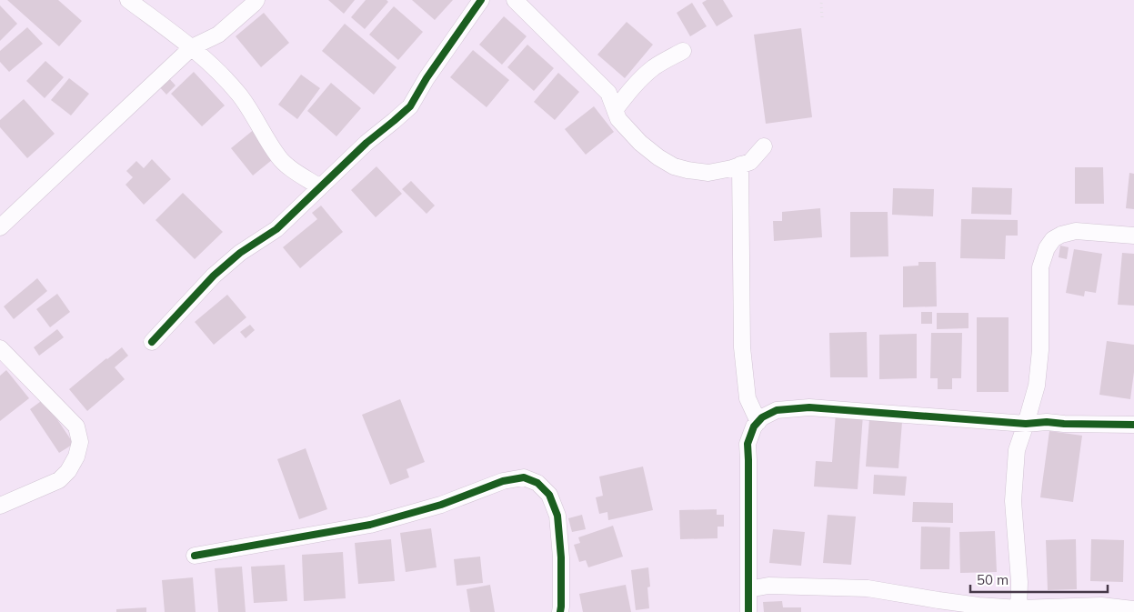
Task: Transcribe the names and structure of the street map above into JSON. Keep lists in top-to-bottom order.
{
  "scale_bar": "50 m"
}
